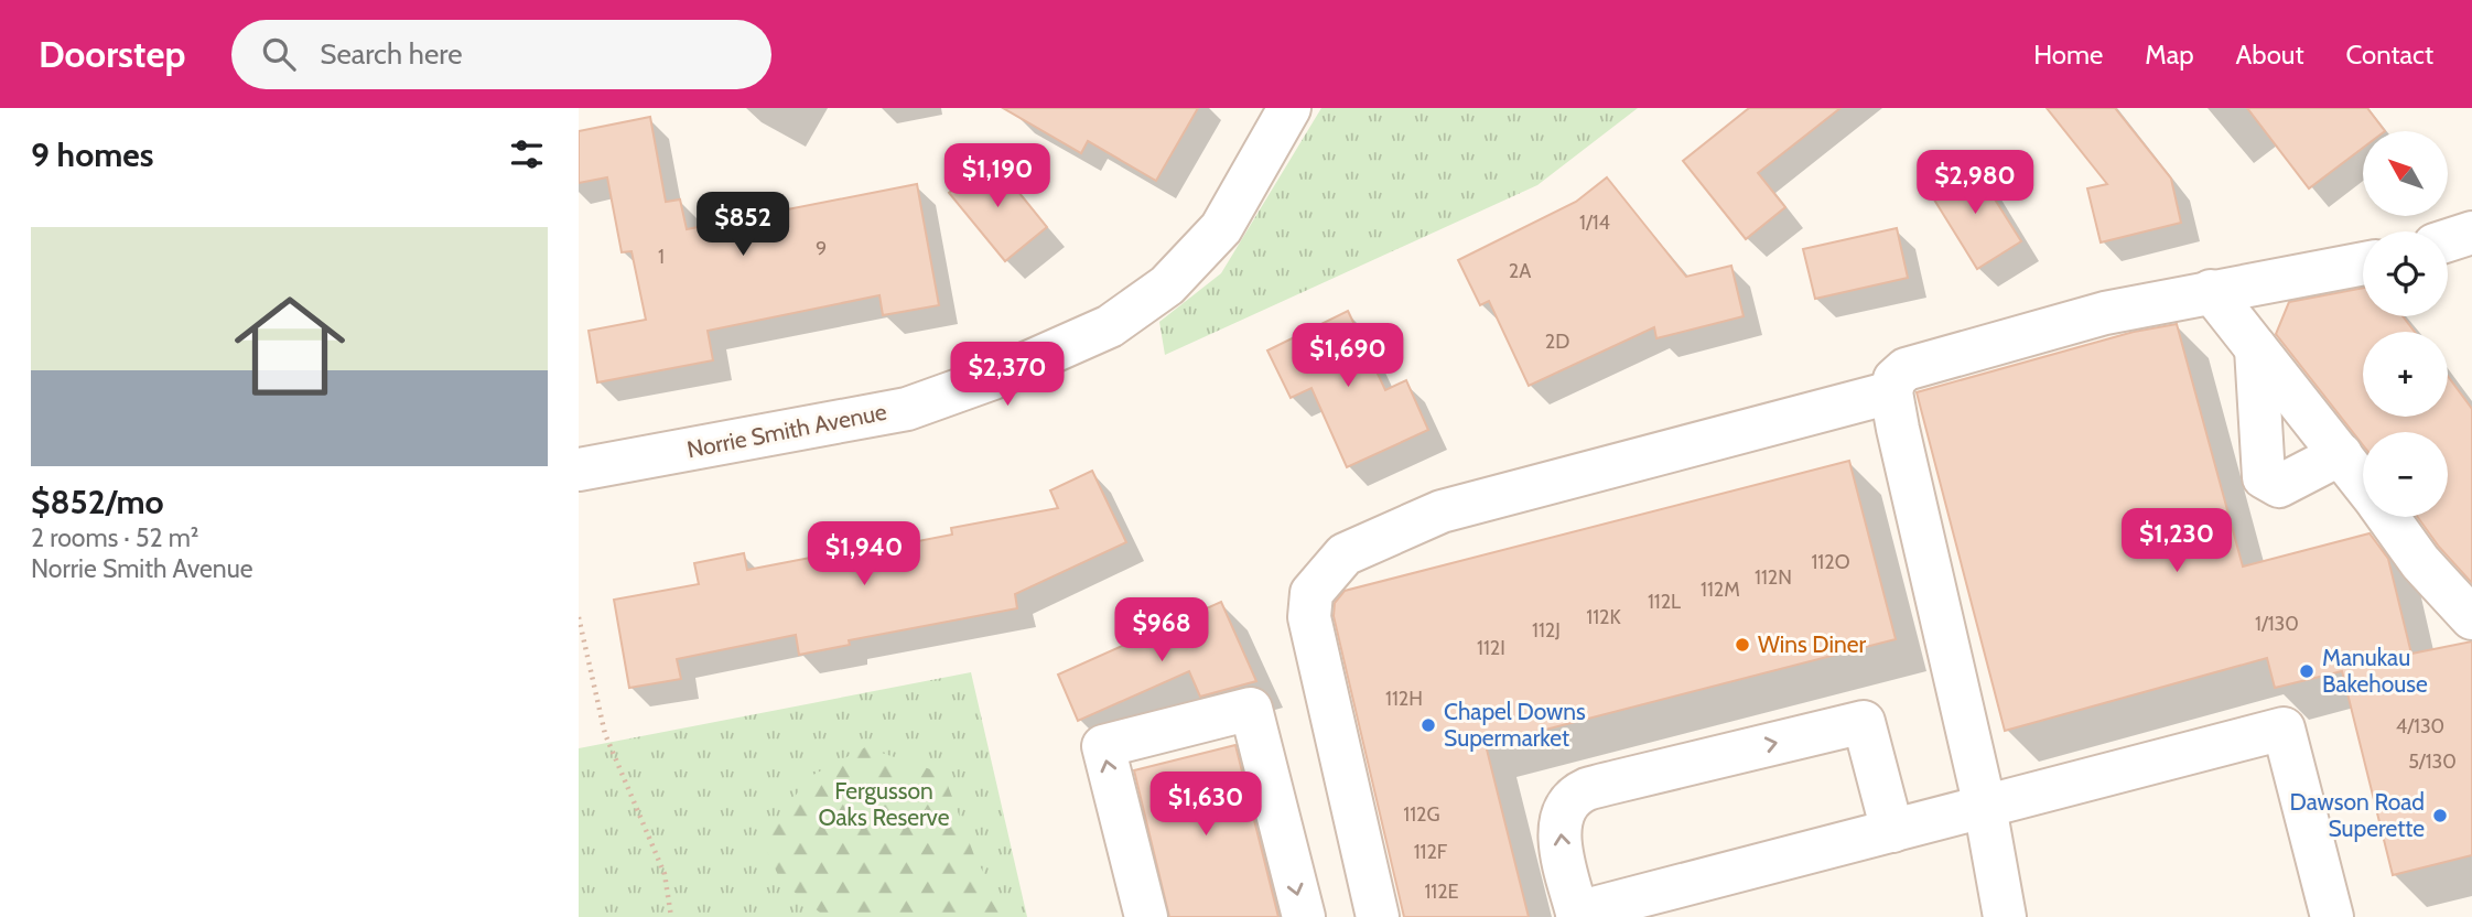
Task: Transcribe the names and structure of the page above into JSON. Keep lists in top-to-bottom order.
{
  "streets": {
    "street": ["Norrie Smith Avenue"]
  },
  "parks": ["Fergusson Oaks Reserve"],
  "places": [
    "Wins Diner",
    "Manukau Bakehouse",
    "Chapel Downs Supermarket",
    "Dawson Road Superette"
  ],
  "house_numbers": [
    "1/14",
    "9",
    "1",
    "2A",
    "2D",
    "112O",
    "112N",
    "112M",
    "112L",
    "112K",
    "1/130",
    "112J",
    "112I",
    "112H",
    "4/130",
    "5/130",
    "112G",
    "112F",
    "112E"
  ],
  "north": "top left",
  "page": {
    "header": "Doorstep",
    "search": "Search here",
    "nav": [
      "Home",
      "Map",
      "About",
      "Contact"
    ],
    "heading": "9 homes",
    "map_buttons": ["+", "−"],
    "price": [
      "$1,190",
      "$2,980",
      "$852",
      "$1,690",
      "$2,370",
      "$1,230",
      "$1,940",
      "$968",
      "$1,630"
    ],
    "list": [
      {
        "name": "$852/mo",
        "note": "2 rooms · 52 m² · Norrie Smith Avenue"
      }
    ]
  }
}
